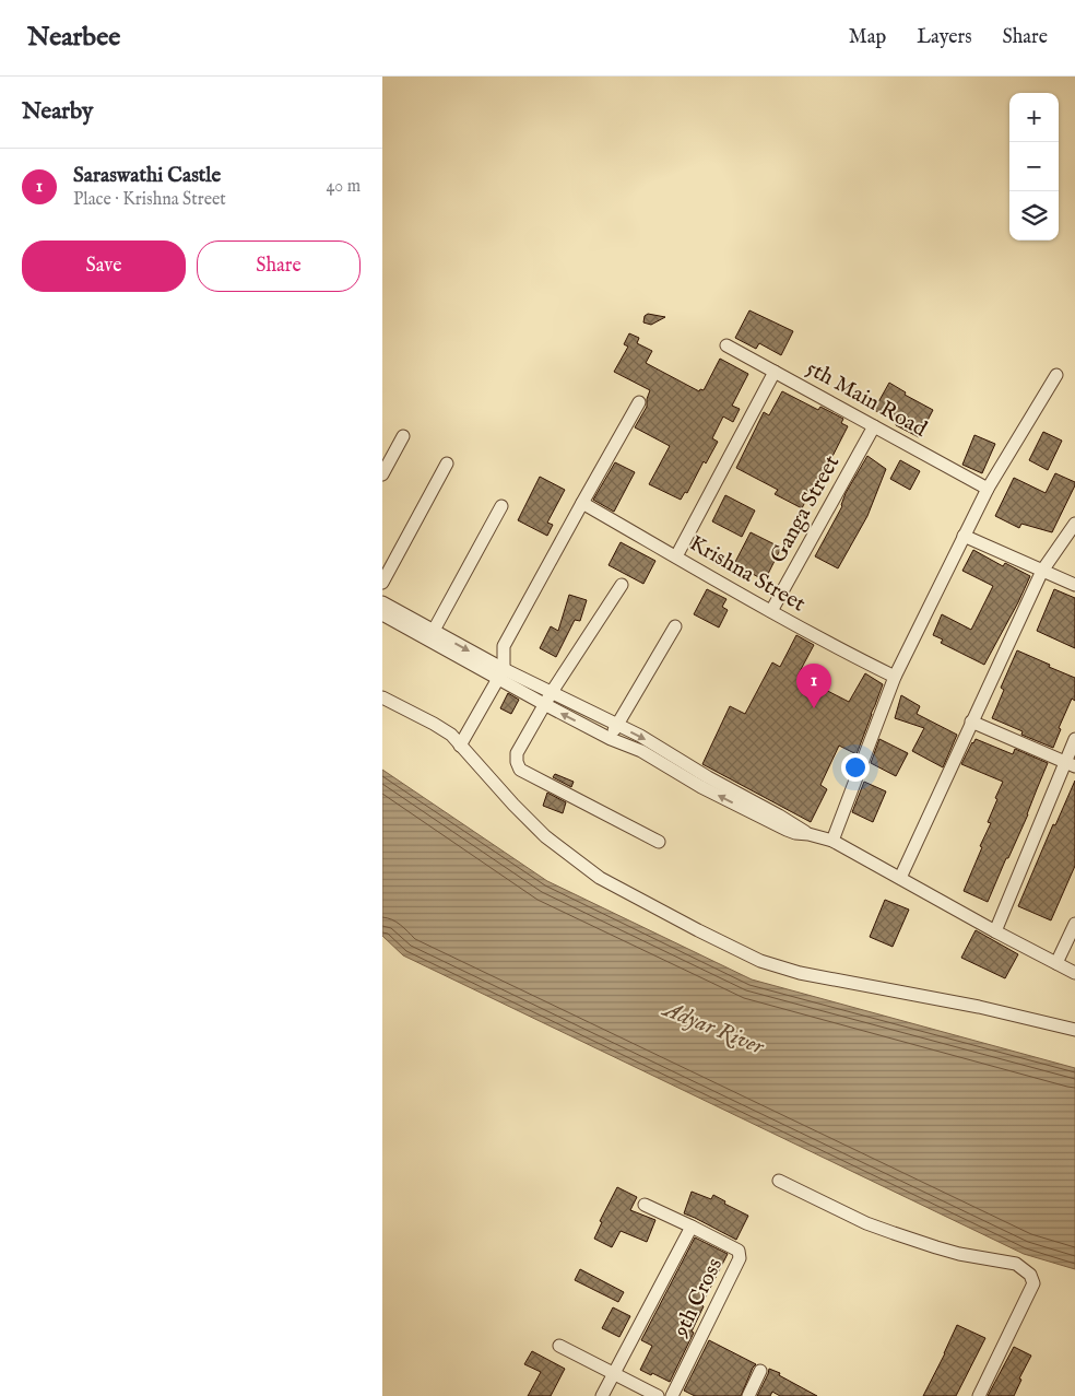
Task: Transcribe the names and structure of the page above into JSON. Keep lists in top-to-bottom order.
{
  "streets": {
    "street": [
      "5th Main Road",
      "Ganga Street",
      "Krishna Street",
      "9th Cross"
    ]
  },
  "crossings": [
    ["5th Main Road", "Ganga Street"],
    ["Ganga Street", "Krishna Street"]
  ],
  "water": ["Adyar River"],
  "page": {
    "header": "Nearbee",
    "nav": ["Map", "Layers", "Share"],
    "heading": "Nearby",
    "map_buttons": ["+", "−"],
    "list": [
      {
        "mark": "1",
        "name": "Saraswathi Castle",
        "note": "Place · Krishna Street",
        "value": "40 m"
      }
    ],
    "buttons": ["Save", "Share"],
    "pins": "1"
  }
}
